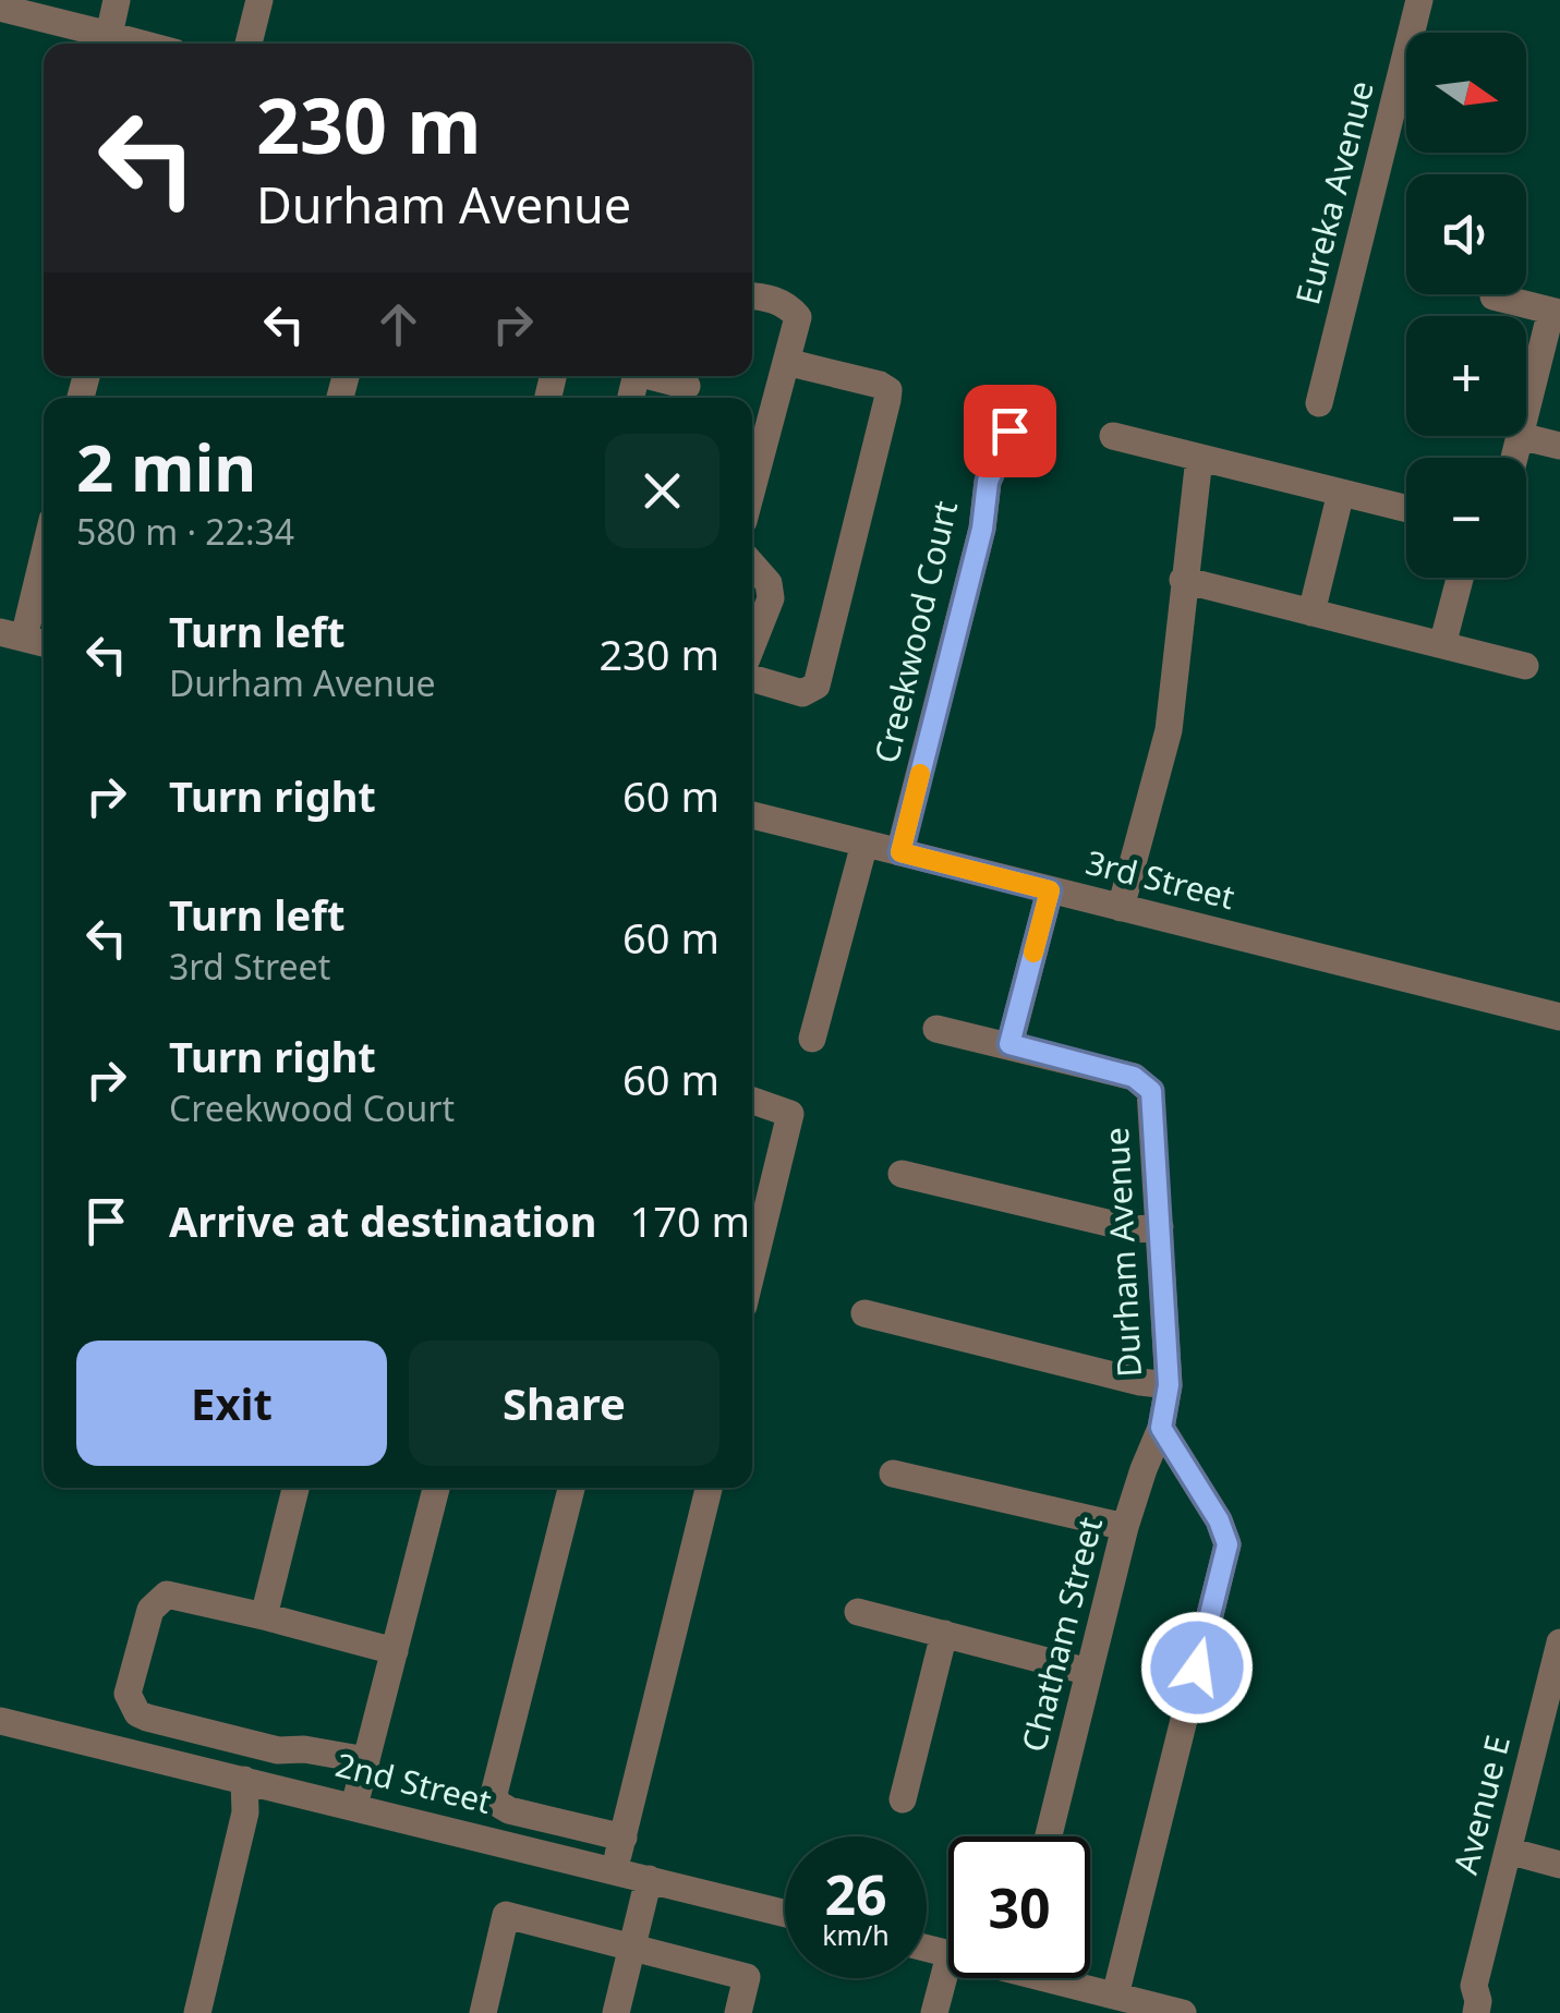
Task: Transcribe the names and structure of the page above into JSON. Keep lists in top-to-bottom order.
{
  "streets": {
    "street": [
      "Eureka Avenue",
      "Creekwood Court",
      "3rd Street",
      "Durham Avenue",
      "Chatham Street",
      "2nd Street",
      "Avenue E"
    ]
  },
  "crossings": [
    ["Creekwood Court", "3rd Street"],
    ["Durham Avenue", "Chatham Street"]
  ],
  "north": "right",
  "page": {
    "map_buttons": ["+", "−"],
    "turn": ["230 m", "Durham Avenue"],
    "heading": ["2 min", "580 m · 22:34"],
    "list": [
      {
        "name": "Turn left",
        "note": "Durham Avenue",
        "value": "230 m"
      },
      {
        "name": "Turn right",
        "value": "60 m"
      },
      {
        "name": "Turn left",
        "note": "3rd Street",
        "value": "60 m"
      },
      {
        "name": "Turn right",
        "note": "Creekwood Court",
        "value": "60 m"
      },
      {
        "name": "Arrive at destination",
        "value": "170 m"
      }
    ],
    "buttons": ["Exit", "Share"],
    "speed": "26 km/h",
    "limit": "30"
  }
}
